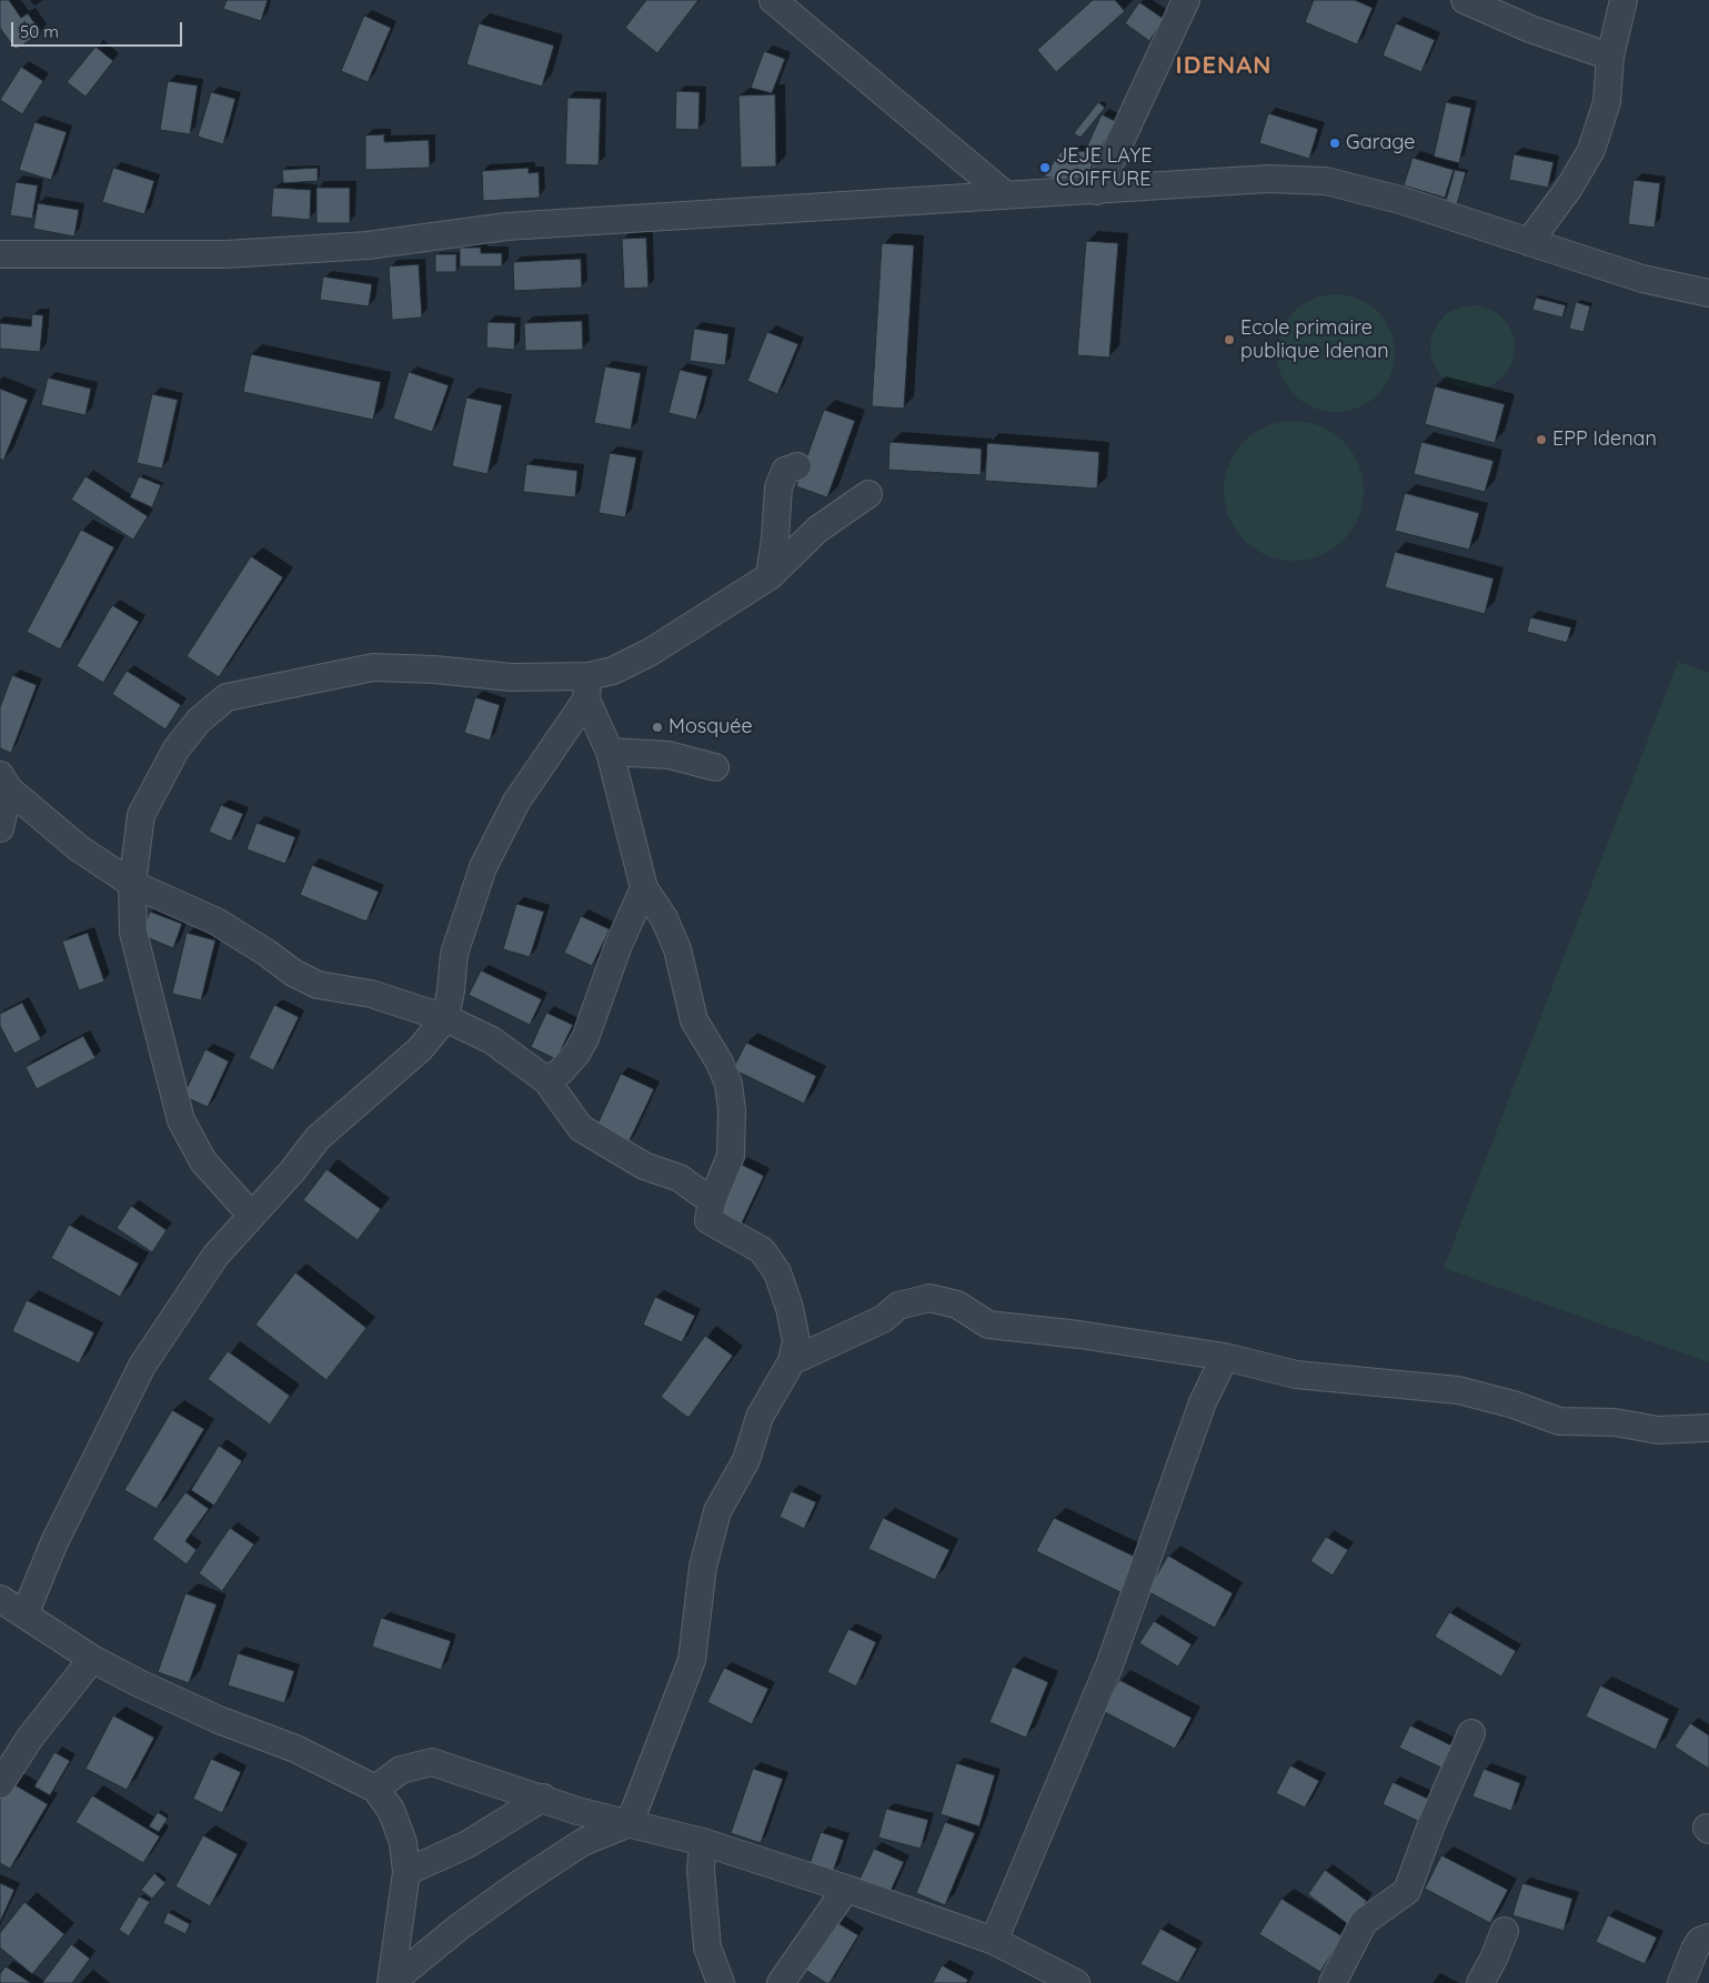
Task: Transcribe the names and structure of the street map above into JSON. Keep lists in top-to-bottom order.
{
  "districts": ["IDENAN"],
  "places": [
    "Garage",
    "JEJE LAYE COIFFURE",
    "Ecole primaire publique Idenan",
    "EPP Idenan",
    "Mosquée"
  ],
  "scale_bar": "50 m"
}
